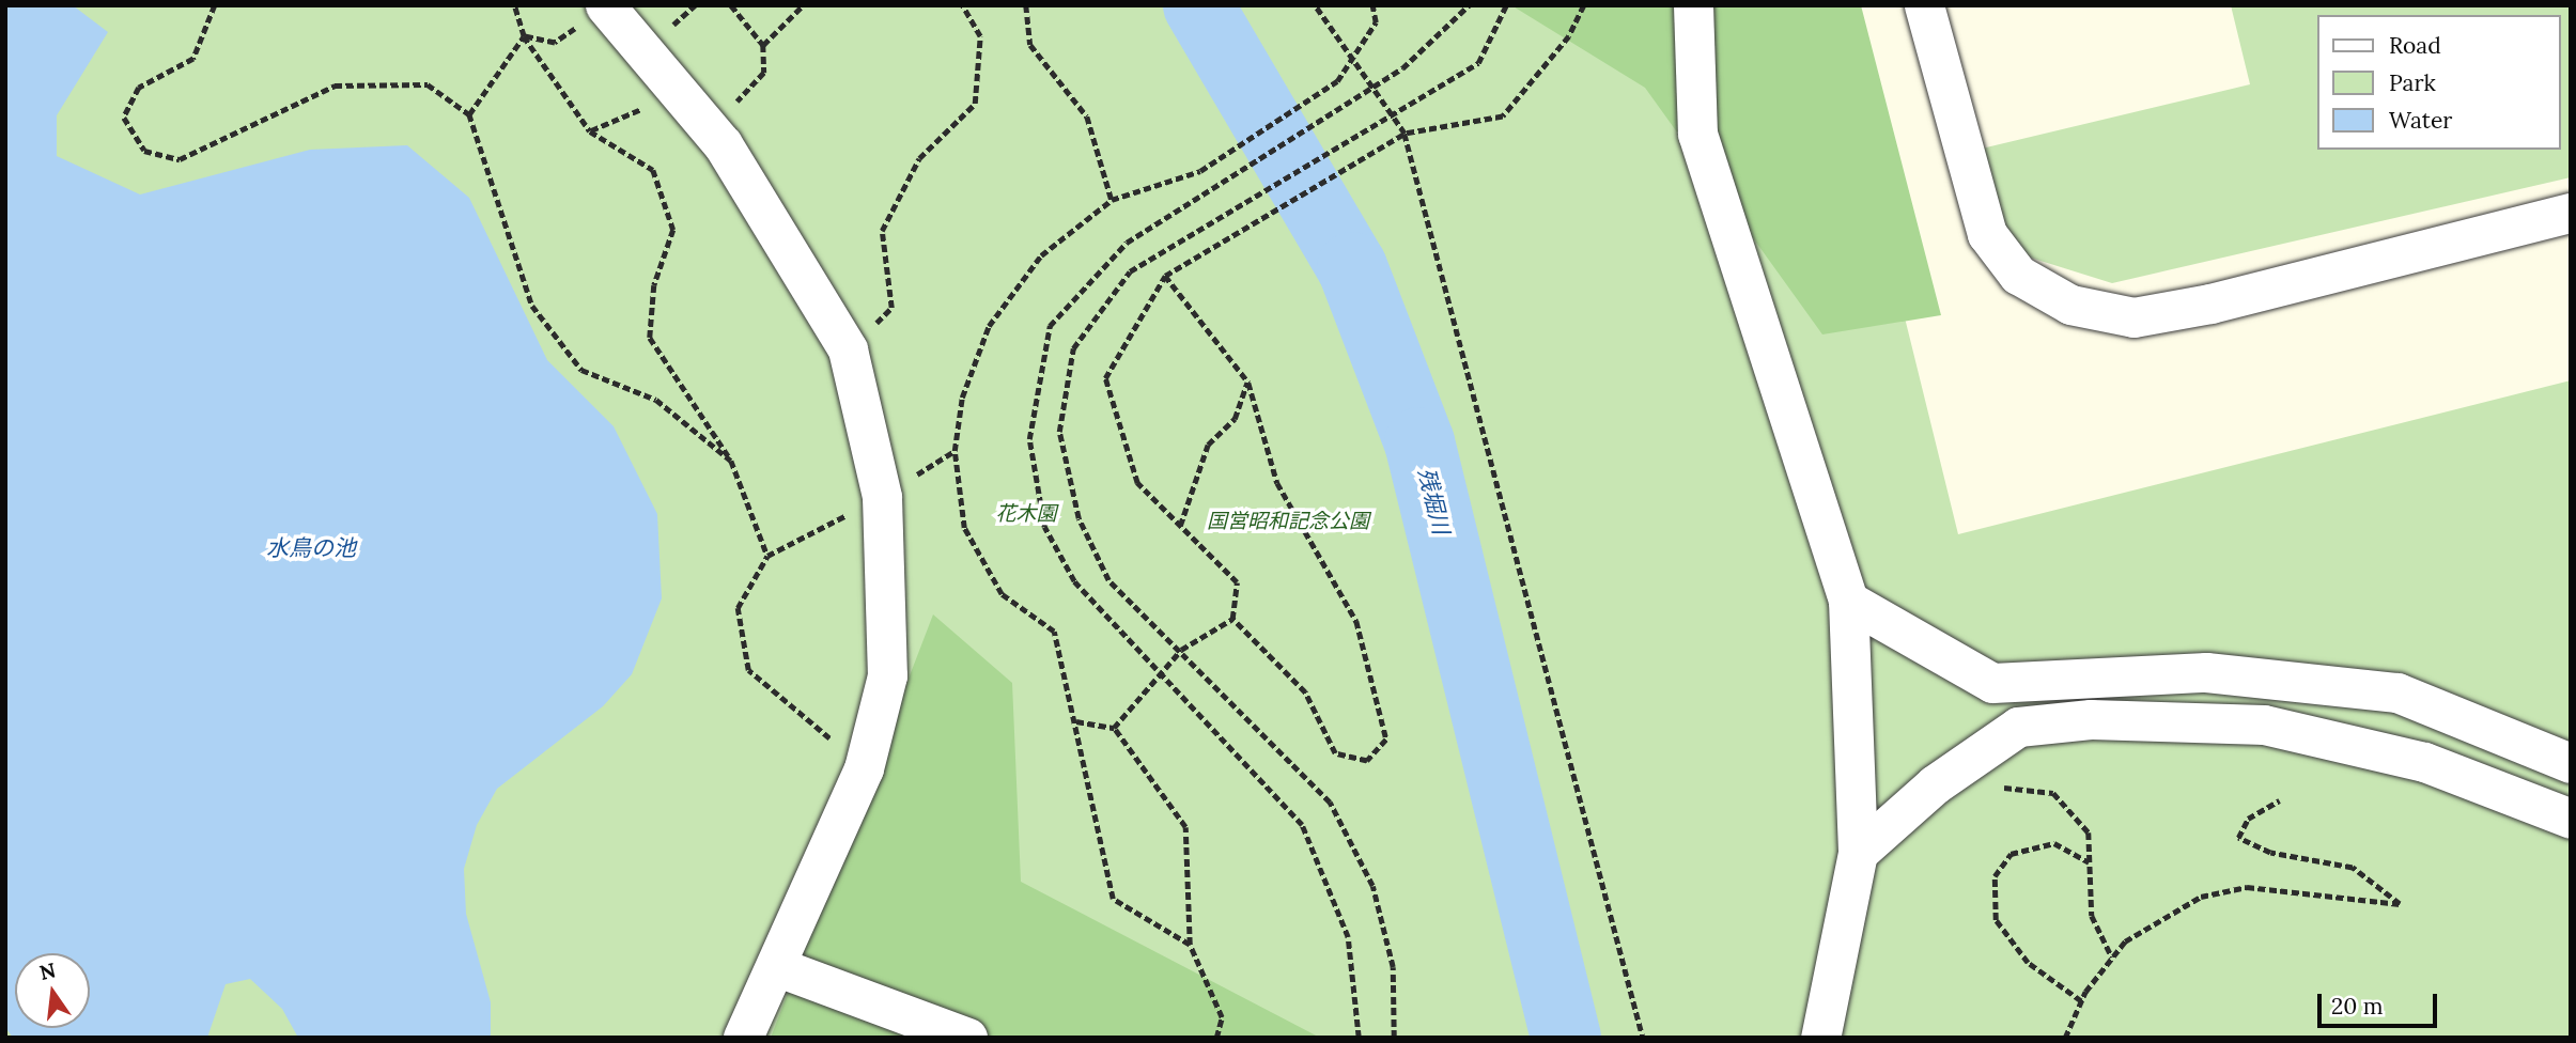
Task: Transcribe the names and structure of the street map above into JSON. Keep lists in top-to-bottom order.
{
  "water": ["残堀川", "水鳥の池"],
  "parks": ["花木園", "国営昭和記念公園"],
  "legend": ["Road", "Park", "Water"],
  "scale_bar": "20 m",
  "north": "top"
}
